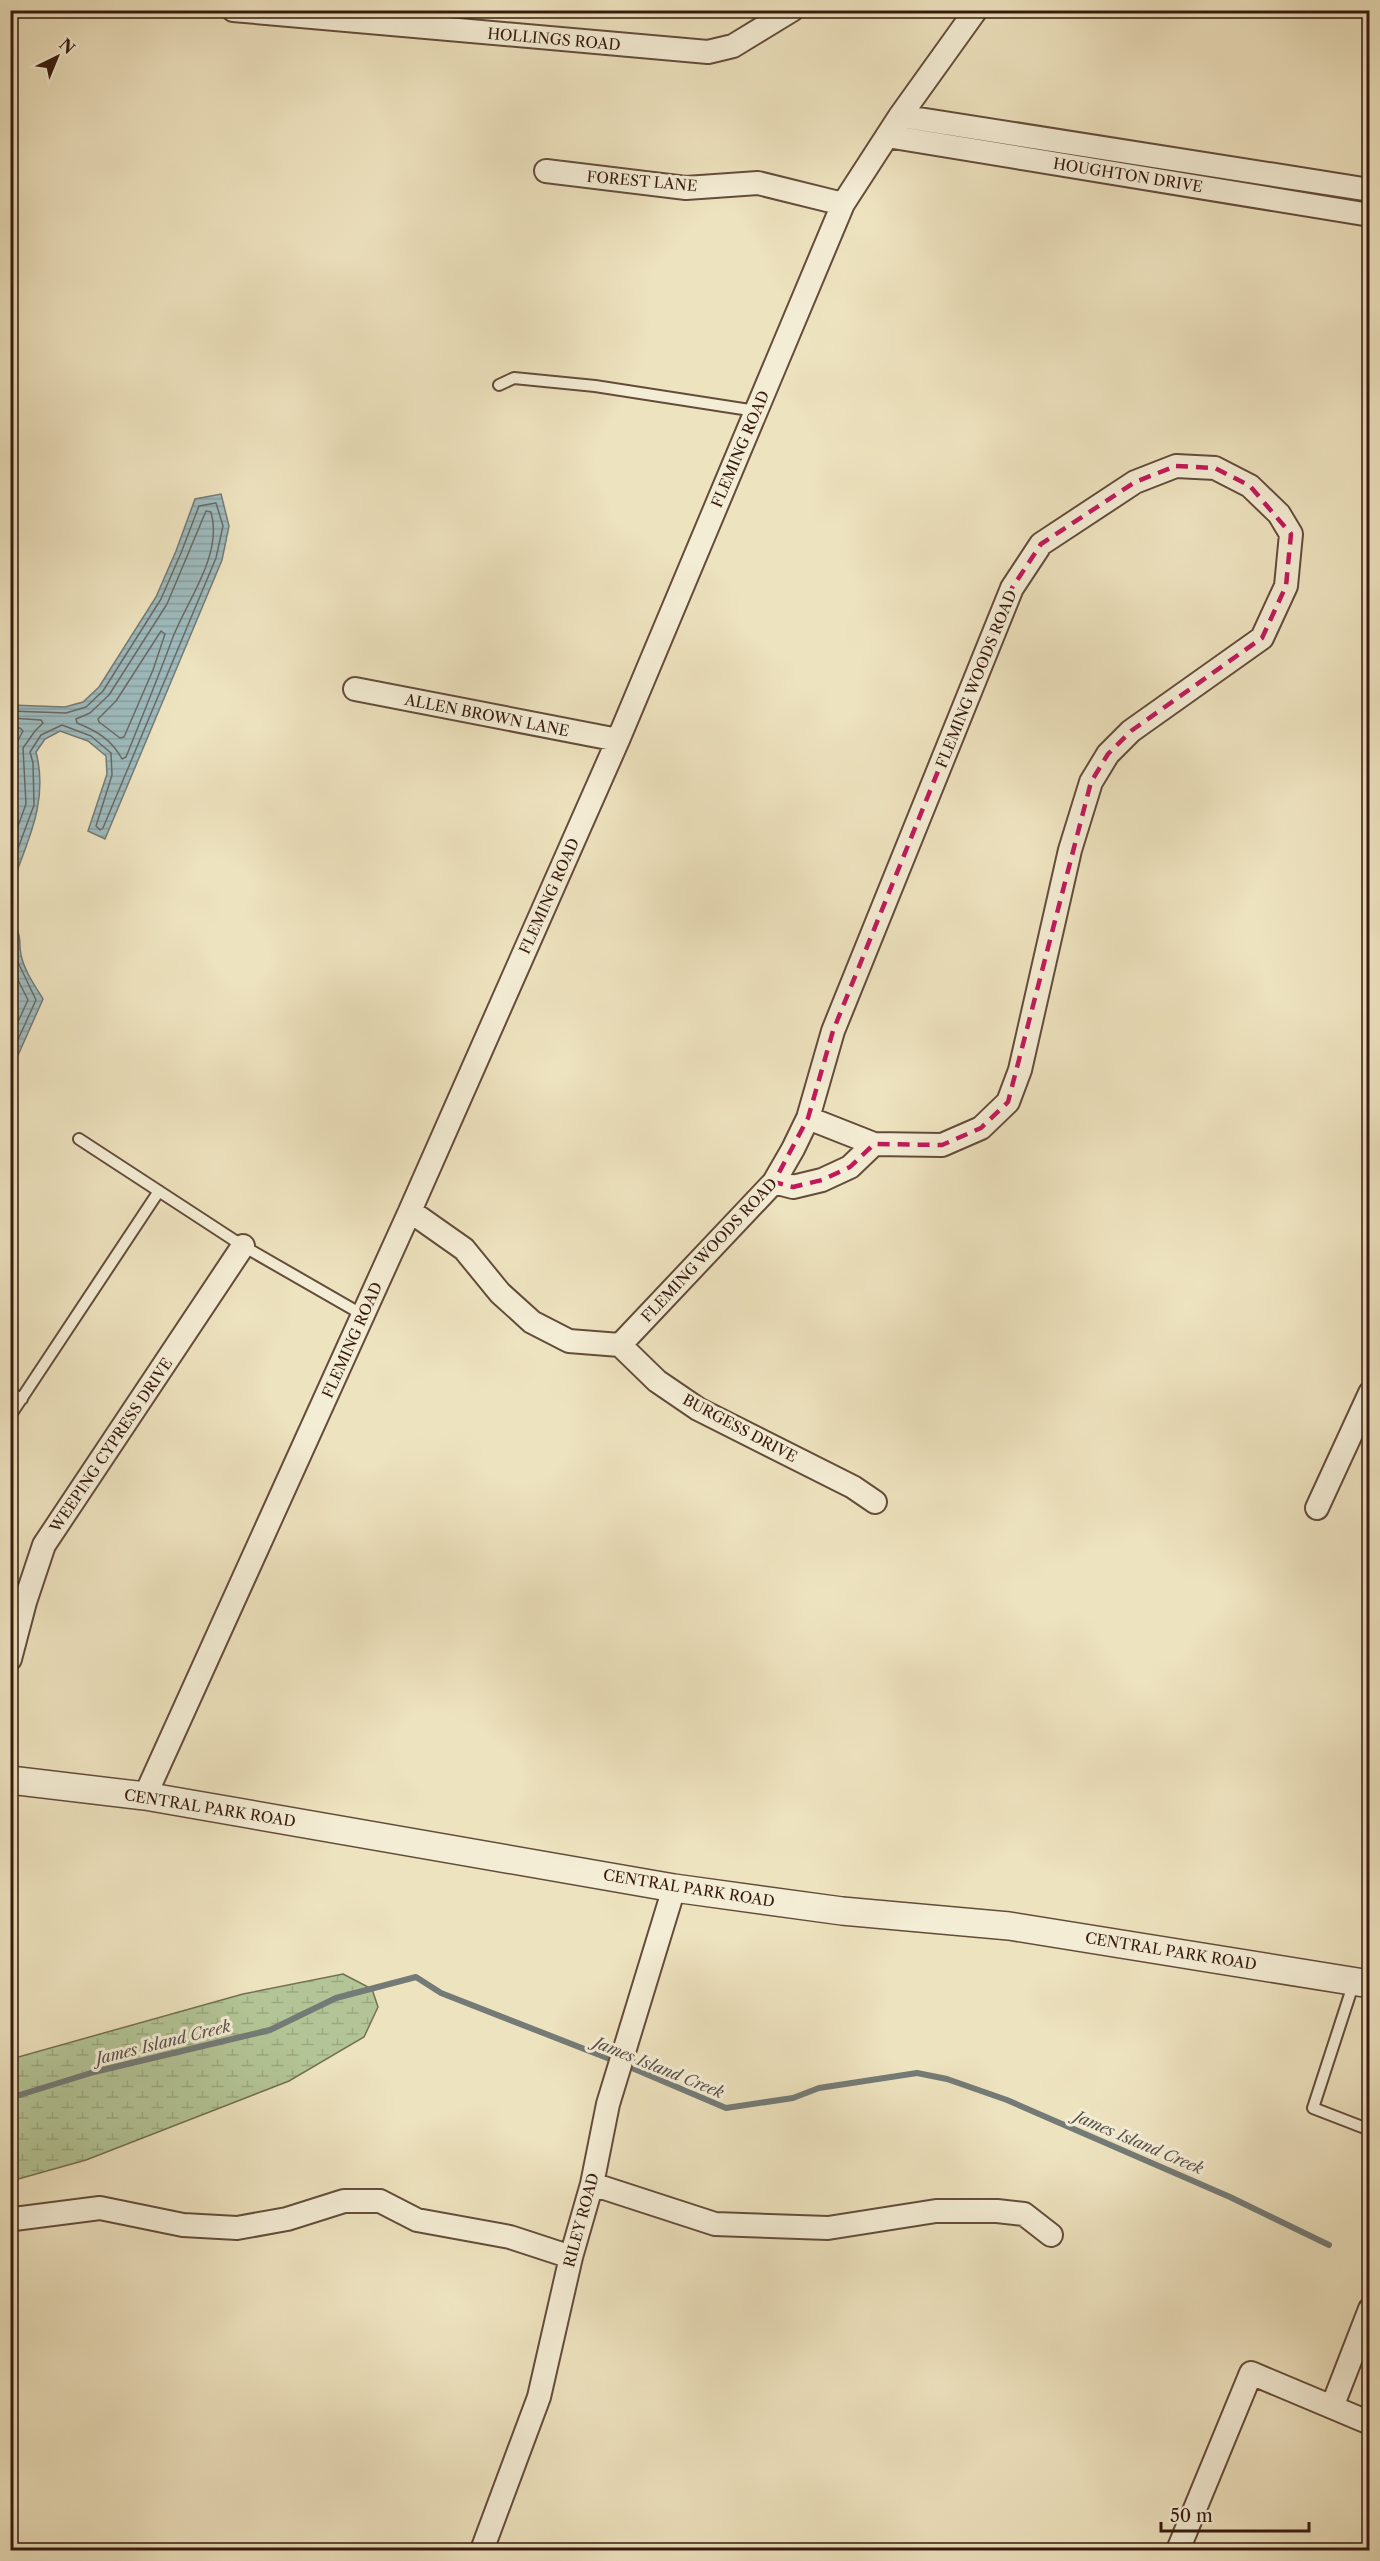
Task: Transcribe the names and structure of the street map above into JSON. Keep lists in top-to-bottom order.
{
  "streets": {
    "street": [
      "HOLLINGS ROAD",
      "HOUGHTON DRIVE",
      "FOREST LANE",
      "FLEMING ROAD",
      "FLEMING WOODS ROAD",
      "ALLEN BROWN LANE",
      "BURGESS DRIVE",
      "WEEPING CYPRESS DRIVE",
      "CENTRAL PARK ROAD",
      "RILEY ROAD"
    ]
  },
  "crossings": [
    ["HOUGHTON DRIVE", "FLEMING ROAD"],
    ["FOREST LANE", "FLEMING ROAD"],
    ["FLEMING ROAD", "ALLEN BROWN LANE"],
    ["FLEMING ROAD", "CENTRAL PARK ROAD"],
    ["FLEMING WOODS ROAD", "BURGESS DRIVE"],
    ["CENTRAL PARK ROAD", "RILEY ROAD"]
  ],
  "water": ["James Island Creek"],
  "scale_bar": "50 m",
  "north": "top right"
}
